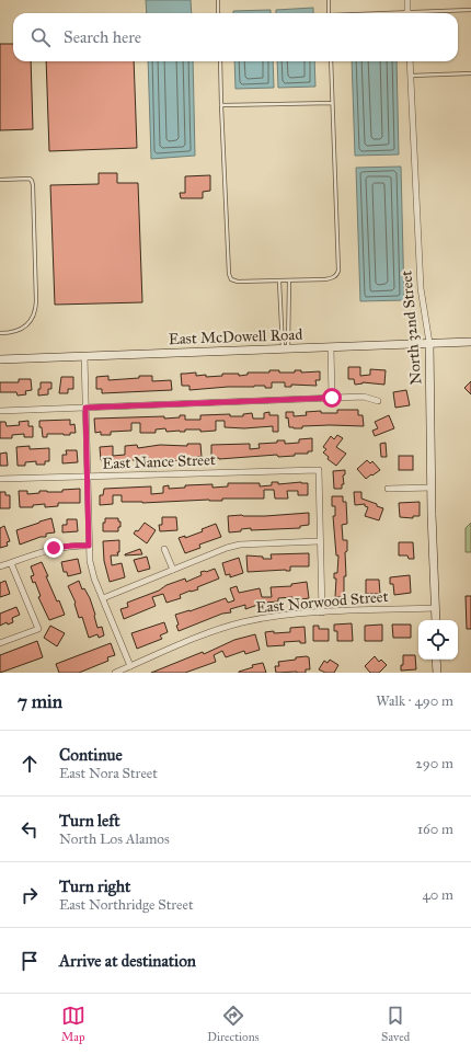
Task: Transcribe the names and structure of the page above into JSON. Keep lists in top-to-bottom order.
{
  "streets": {
    "main road": ["North 32nd Street", "East McDowell Road"],
    "street": ["East Nance Street", "East Norwood Street"]
  },
  "crossings": [
    ["North 32nd Street", "East McDowell Road"],
    ["North 32nd Street", "East Norwood Street"]
  ],
  "page": {
    "search": "Search here",
    "heading": ["7 min", "Walk · 490 m"],
    "list": [
      ["Continue", "East Nora Street", "290 m"],
      ["Turn left", "North Los Alamos", "160 m"],
      ["Turn right", "East Northridge Street", "40 m"],
      "Arrive at destination"
    ],
    "nav": ["Map", "Directions", "Saved"]
  }
}
